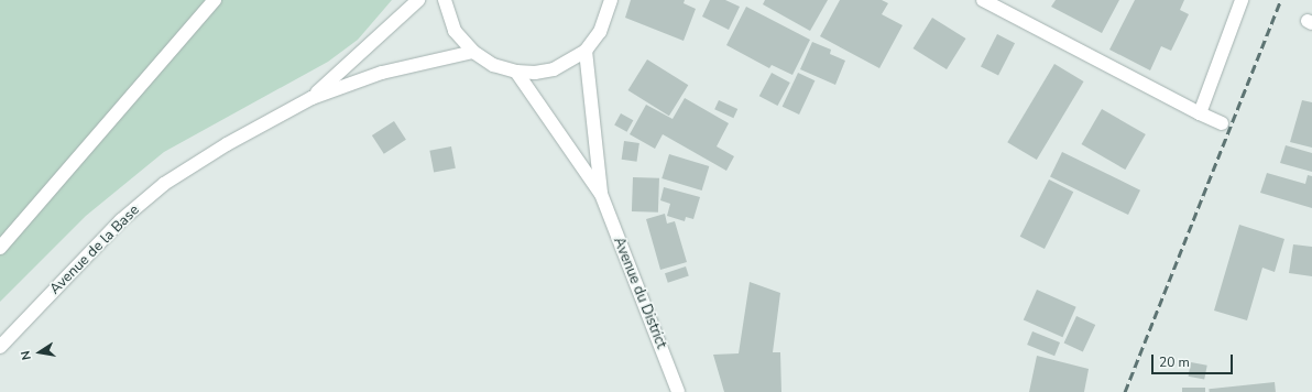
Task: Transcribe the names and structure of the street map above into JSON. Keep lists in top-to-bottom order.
{
  "streets": {
    "main road": ["Avenue de la Base", "Avenue du District"]
  },
  "scale_bar": "20 m",
  "north": "left"
}
